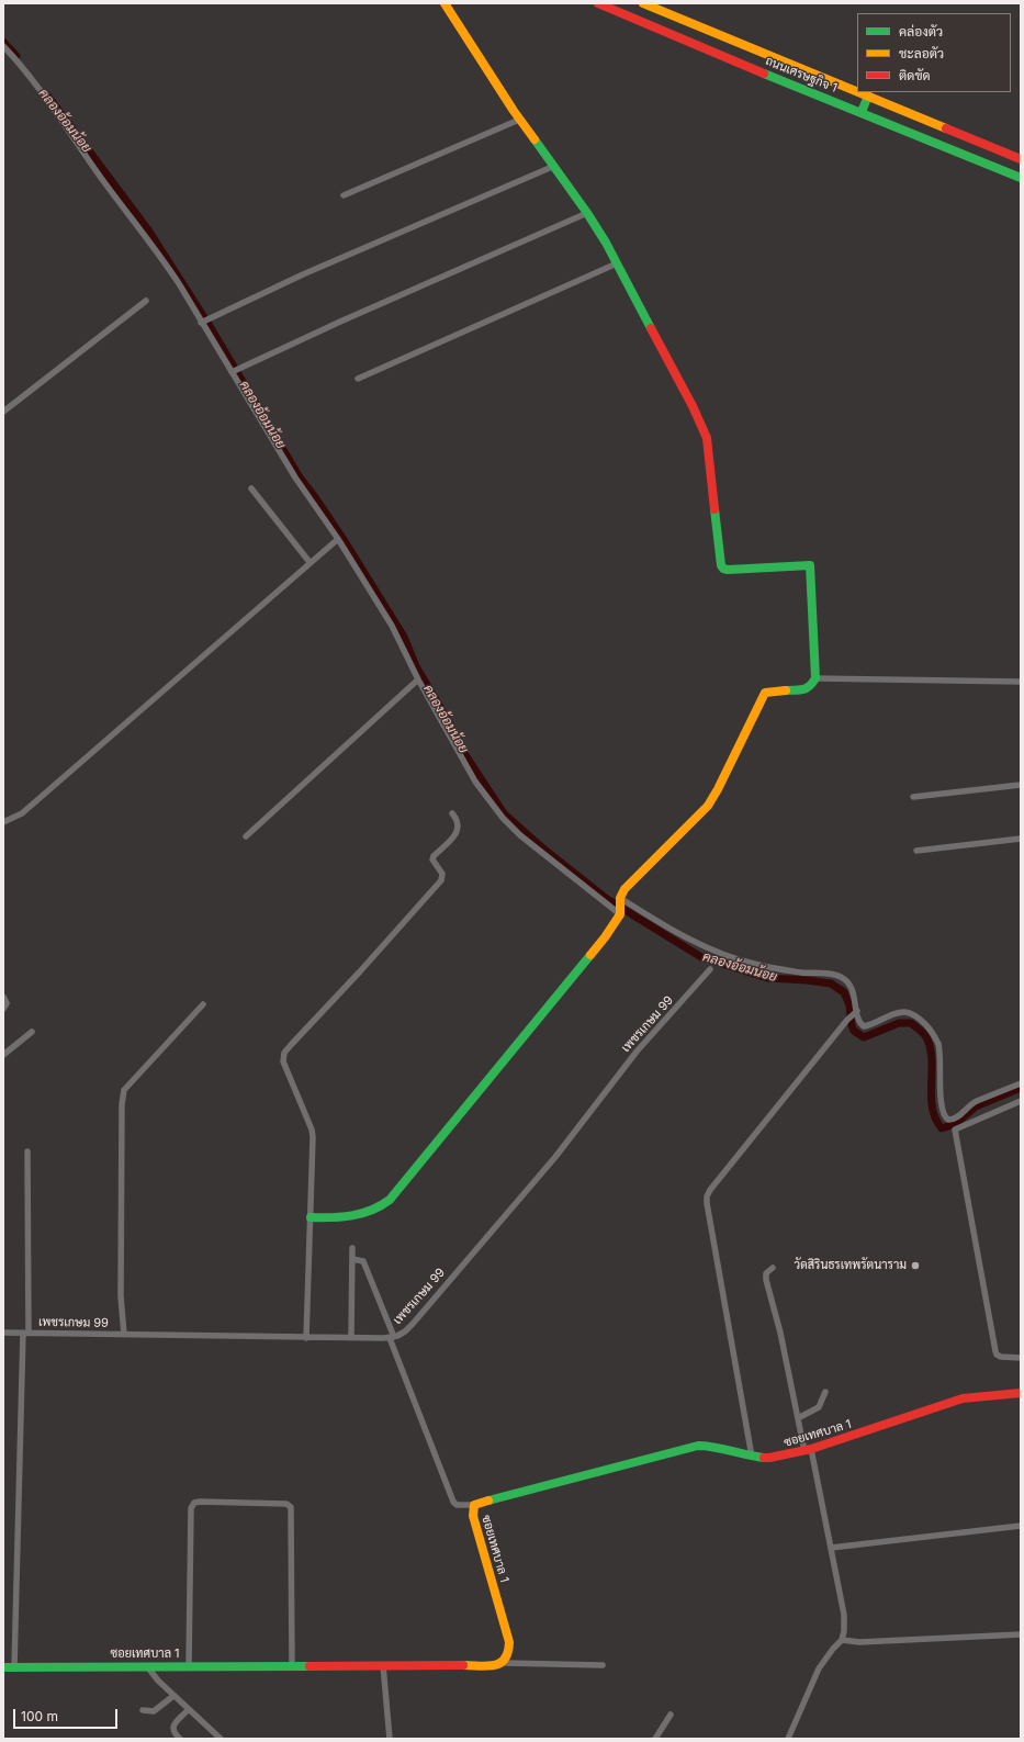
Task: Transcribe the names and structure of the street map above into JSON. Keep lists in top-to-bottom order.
{
  "streets": {
    "street": ["ถนนเศรษฐกิจ 1", "เพชรเกษม 99", "ซอยเทศบาล 1"]
  },
  "water": ["คลองอ้อมน้อย"],
  "places": ["วัดสิรินธรเทพรัตนาราม"],
  "legend": ["คล่องตัว", "ชะลอตัว", "ติดขัด"],
  "scale_bar": "100 m"
}
